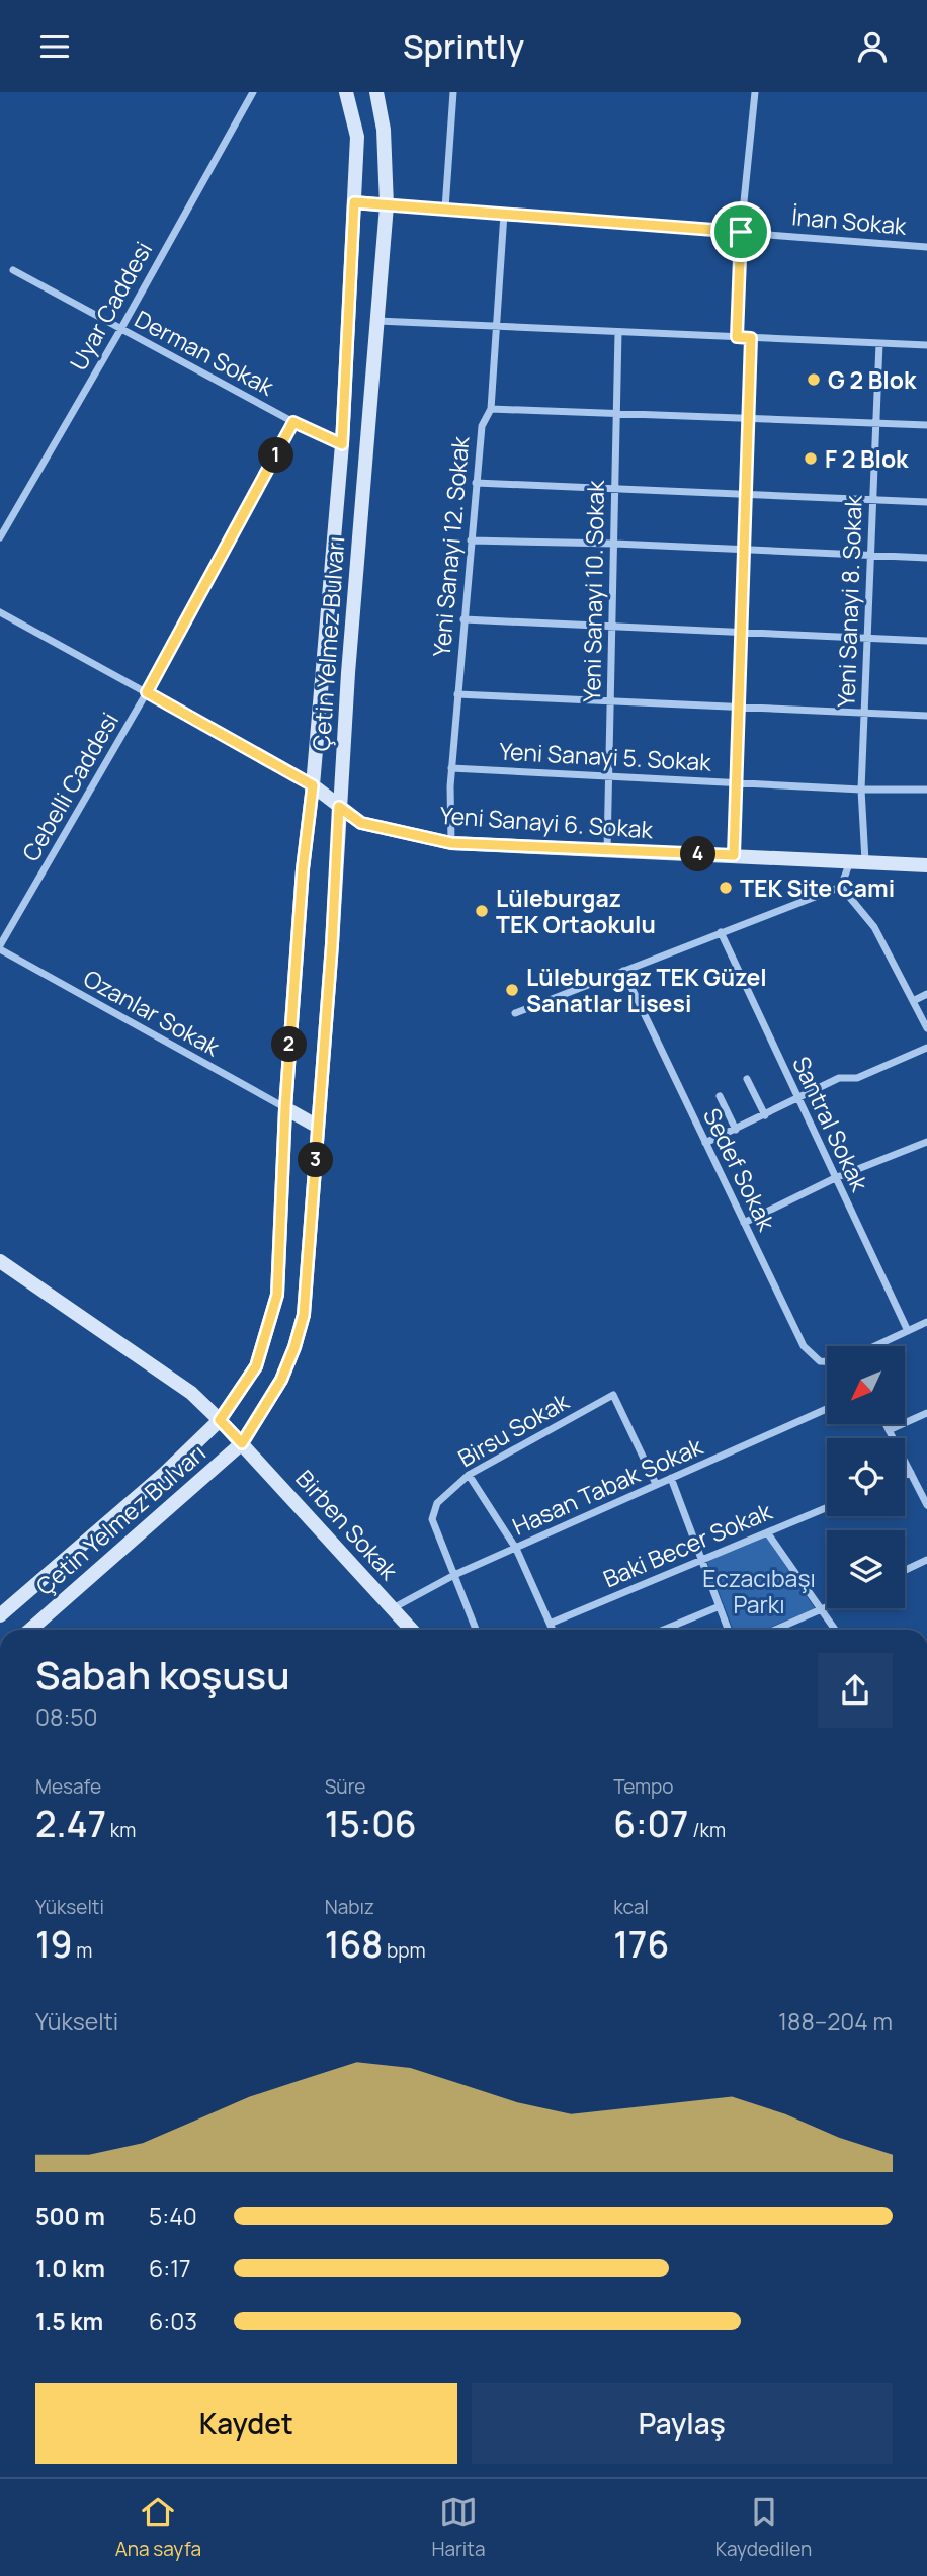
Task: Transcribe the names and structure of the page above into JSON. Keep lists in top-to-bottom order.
{
  "streets": {
    "street": [
      "İnan Sokak",
      "Uyar Caddesi",
      "Derman Sokak",
      "Yeni Sanayi 12. Sokak",
      "Yeni Sanayi 10. Sokak",
      "Yeni Sanayi 8. Sokak",
      "Çetin Yelmez Bulvarı",
      "Yeni Sanayi 5. Sokak",
      "Cebelli Caddesi",
      "Yeni Sanayi 6. Sokak",
      "Ozanlar Sokak",
      "Santral Sokak",
      "Sedef Sokak",
      "Birsu Sokak",
      "Hasan Tabak Sokak",
      "Birben Sokak",
      "Baki Becer Sokak"
    ]
  },
  "crossings": [
    ["İnan Sokak", "Yeni Sanayi 12. Sokak"],
    ["İnan Sokak", "Çetin Yelmez Bulvarı"],
    ["Uyar Caddesi", "Derman Sokak"],
    ["Derman Sokak", "Çetin Yelmez Bulvarı"],
    ["Derman Sokak", "Cebelli Caddesi"],
    ["Yeni Sanayi 12. Sokak", "Yeni Sanayi 5. Sokak"],
    ["Yeni Sanayi 12. Sokak", "Yeni Sanayi 6. Sokak"],
    ["Yeni Sanayi 10. Sokak", "Yeni Sanayi 5. Sokak"],
    ["Yeni Sanayi 10. Sokak", "Yeni Sanayi 6. Sokak"],
    ["Yeni Sanayi 8. Sokak", "Yeni Sanayi 5. Sokak"],
    ["Yeni Sanayi 8. Sokak", "Yeni Sanayi 6. Sokak"],
    ["Çetin Yelmez Bulvarı", "Yeni Sanayi 6. Sokak"],
    ["Çetin Yelmez Bulvarı", "Ozanlar Sokak"],
    ["Çetin Yelmez Bulvarı", "Birben Sokak"],
    ["Cebelli Caddesi", "Ozanlar Sokak"],
    ["Birsu Sokak", "Hasan Tabak Sokak"],
    ["Hasan Tabak Sokak", "Birben Sokak"]
  ],
  "parks": ["Eczacıbaşı Parkı"],
  "places": [
    "G 2 Blok",
    "F 2 Blok",
    "TEK Site Cami",
    "Lüleburgaz TEK Ortaokulu",
    "Lüleburgaz TEK Güzel Sanatlar Lisesi"
  ],
  "north": "bottom left",
  "page": {
    "header": "Sprintly",
    "pins": [
      "1",
      "4",
      "2",
      "3"
    ],
    "heading": ["Sabah koşusu", "08:50"],
    "stats": [
      ["Mesafe", "2.47 km"],
      ["Süre", "15:06"],
      ["Tempo", "6:07 /km"],
      ["Yükselti", "19 m"],
      ["Nabız", "168 bpm"],
      ["kcal", "176"]
    ],
    "chart": ["Yükselti", "188–204 m"],
    "list": [
      {
        "name": "500 m",
        "note": "5:40"
      },
      {
        "name": "1.0 km",
        "note": "6:17"
      },
      {
        "name": "1.5 km",
        "note": "6:03"
      }
    ],
    "buttons": ["Kaydet", "Paylaş"],
    "tabs": ["Ana sayfa", "Harita", "Kaydedilen"]
  }
}
